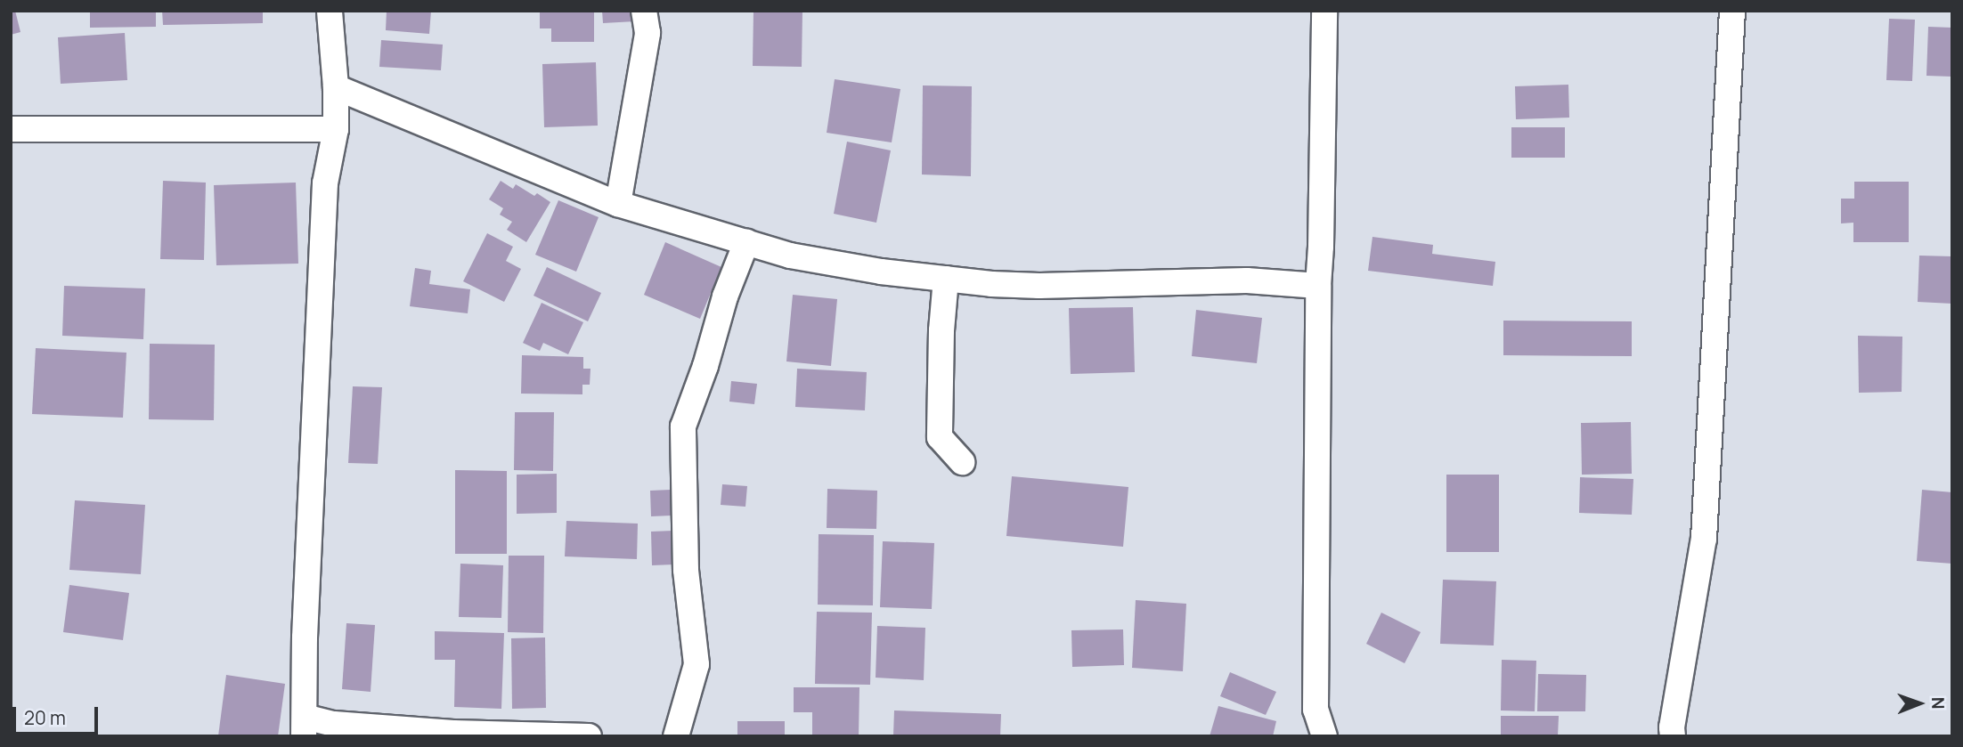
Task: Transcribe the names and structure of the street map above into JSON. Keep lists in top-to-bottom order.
{
  "scale_bar": "20 m",
  "north": "right"
}
